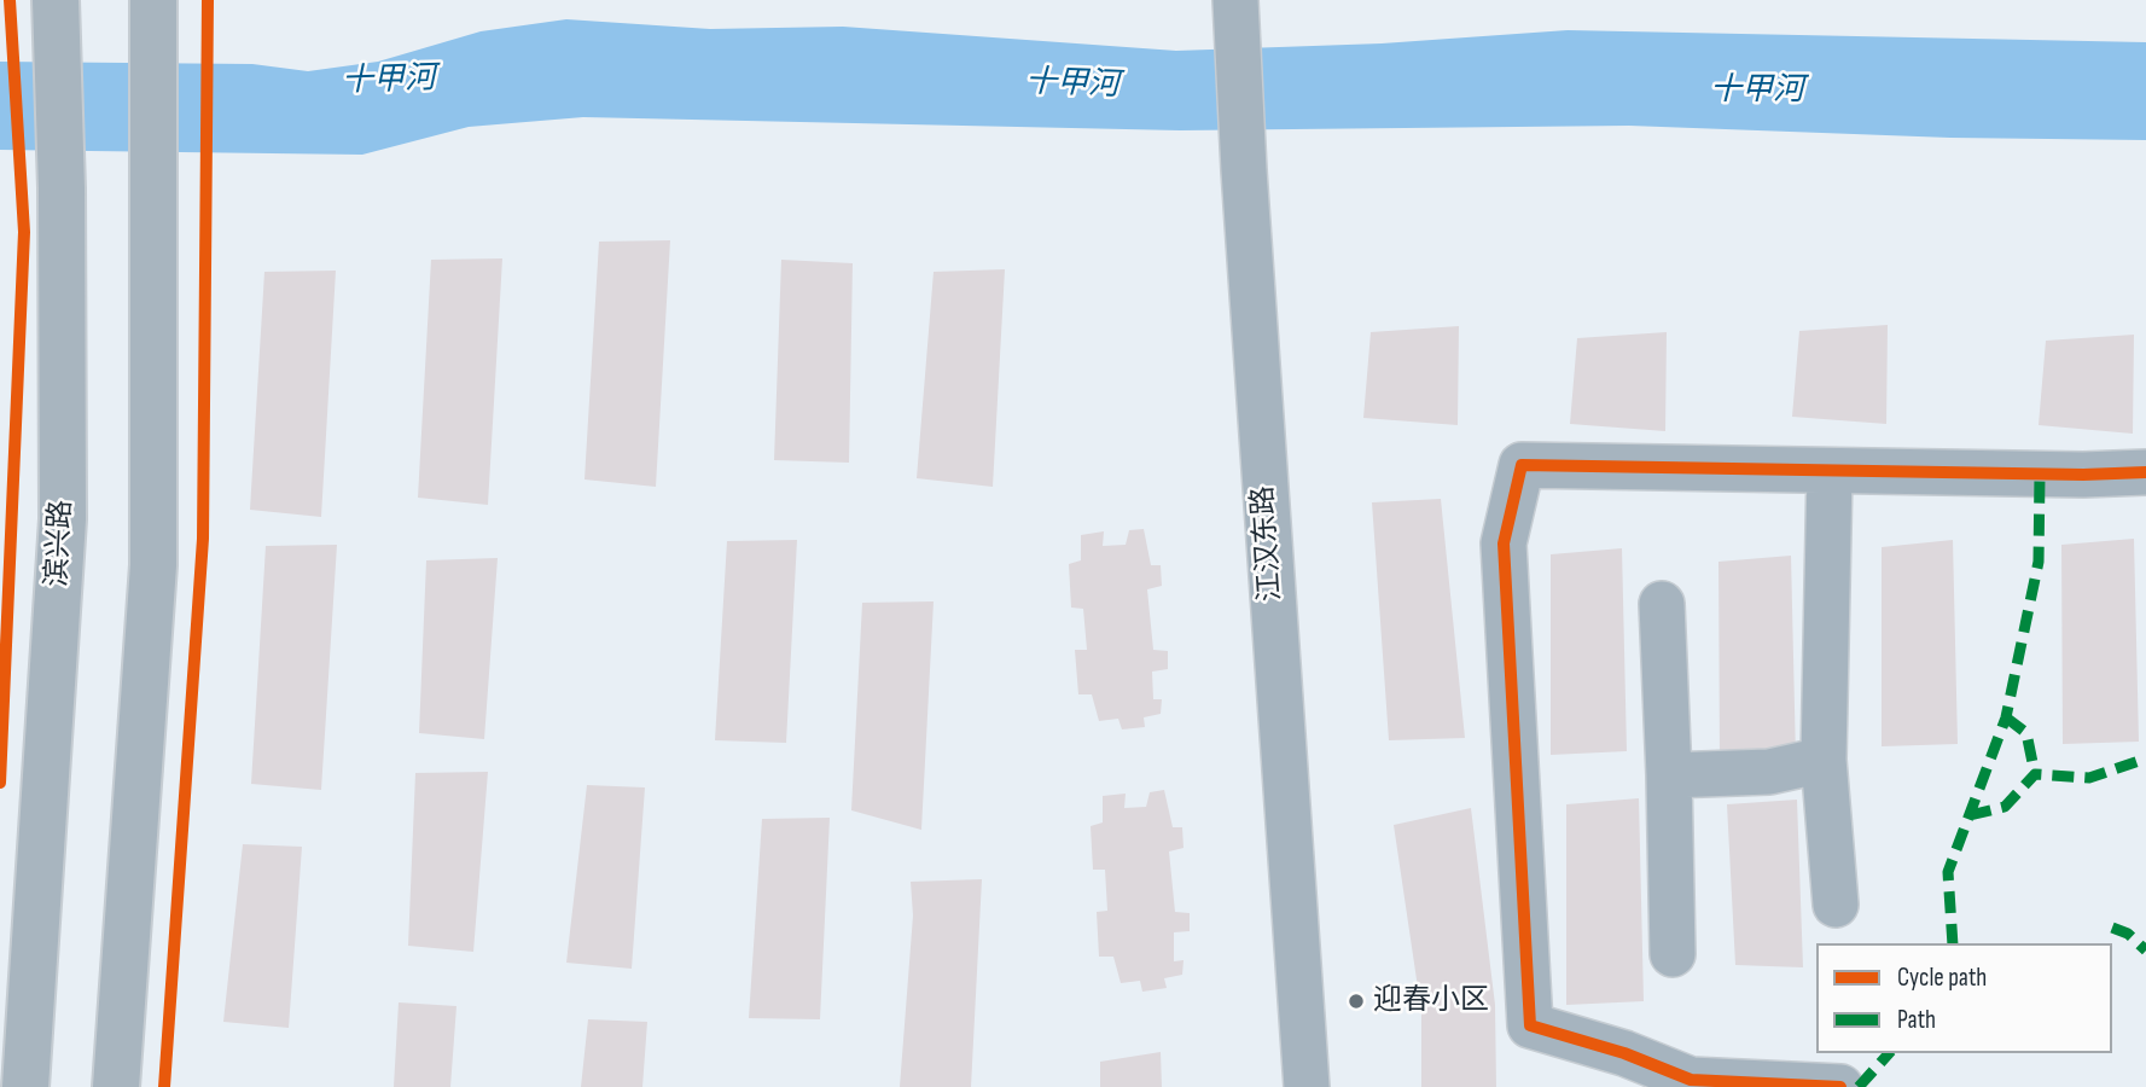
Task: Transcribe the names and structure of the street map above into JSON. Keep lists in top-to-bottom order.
{
  "streets": {
    "main road": ["滨兴路"],
    "street": ["江汉东路"]
  },
  "water": ["十甲河"],
  "places": ["迎春小区"],
  "legend": ["Cycle path", "Path"]
}
